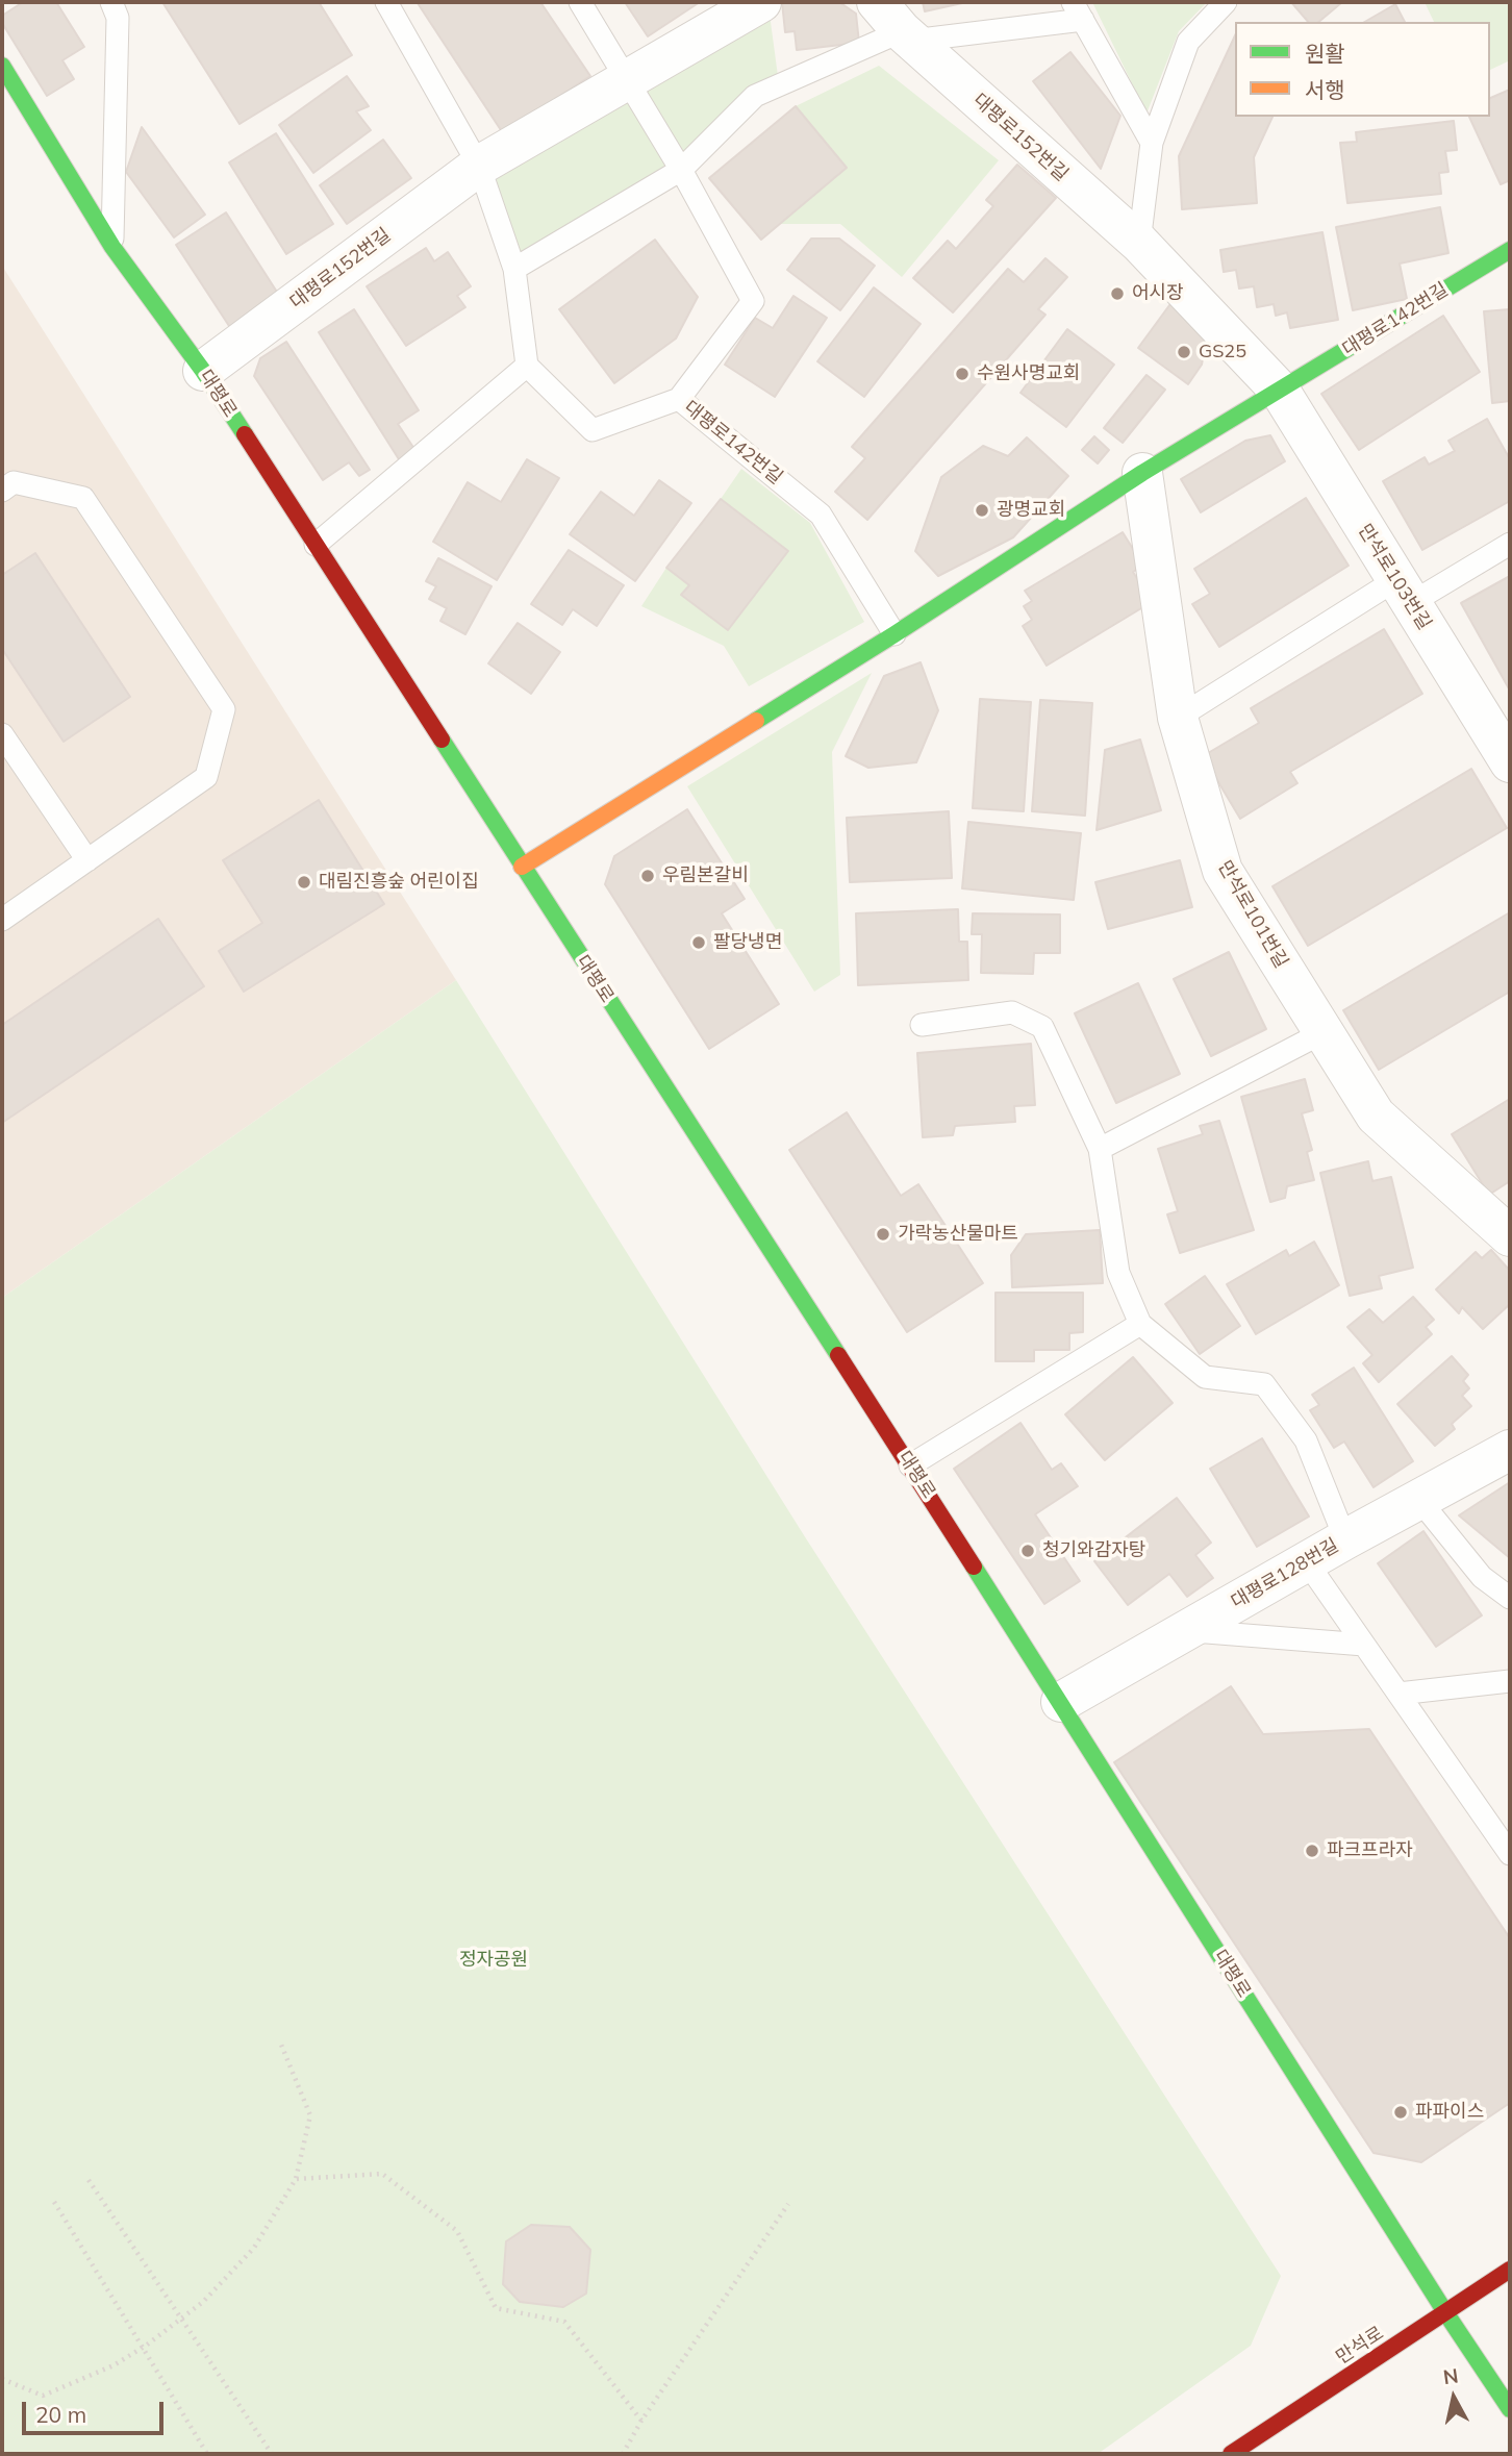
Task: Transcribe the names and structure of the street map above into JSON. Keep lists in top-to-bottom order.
{
  "streets": {
    "street": [
      "대평로152번길",
      "대평로142번길",
      "대평로",
      "만석로103번길",
      "만석로101번길",
      "대평로128번길",
      "만석로"
    ]
  },
  "crossings": [
    ["대평로152번길", "대평로"],
    ["대평로142번길", "대평로"],
    ["대평로142번길", "만석로103번길"],
    ["대평로142번길", "만석로101번길"],
    ["대평로", "대평로128번길"],
    ["대평로", "만석로"]
  ],
  "parks": ["정자공원"],
  "places": [
    "어시장",
    "GS25",
    "수원사명교회",
    "광명교회",
    "우림본갈비",
    "대림진흥숲 어린이집",
    "팔당냉면",
    "가락농산물마트",
    "청기와감자탕",
    "파크프라자",
    "파파이스"
  ],
  "legend": ["원활", "서행"],
  "scale_bar": "20 m",
  "north": "top"
}
